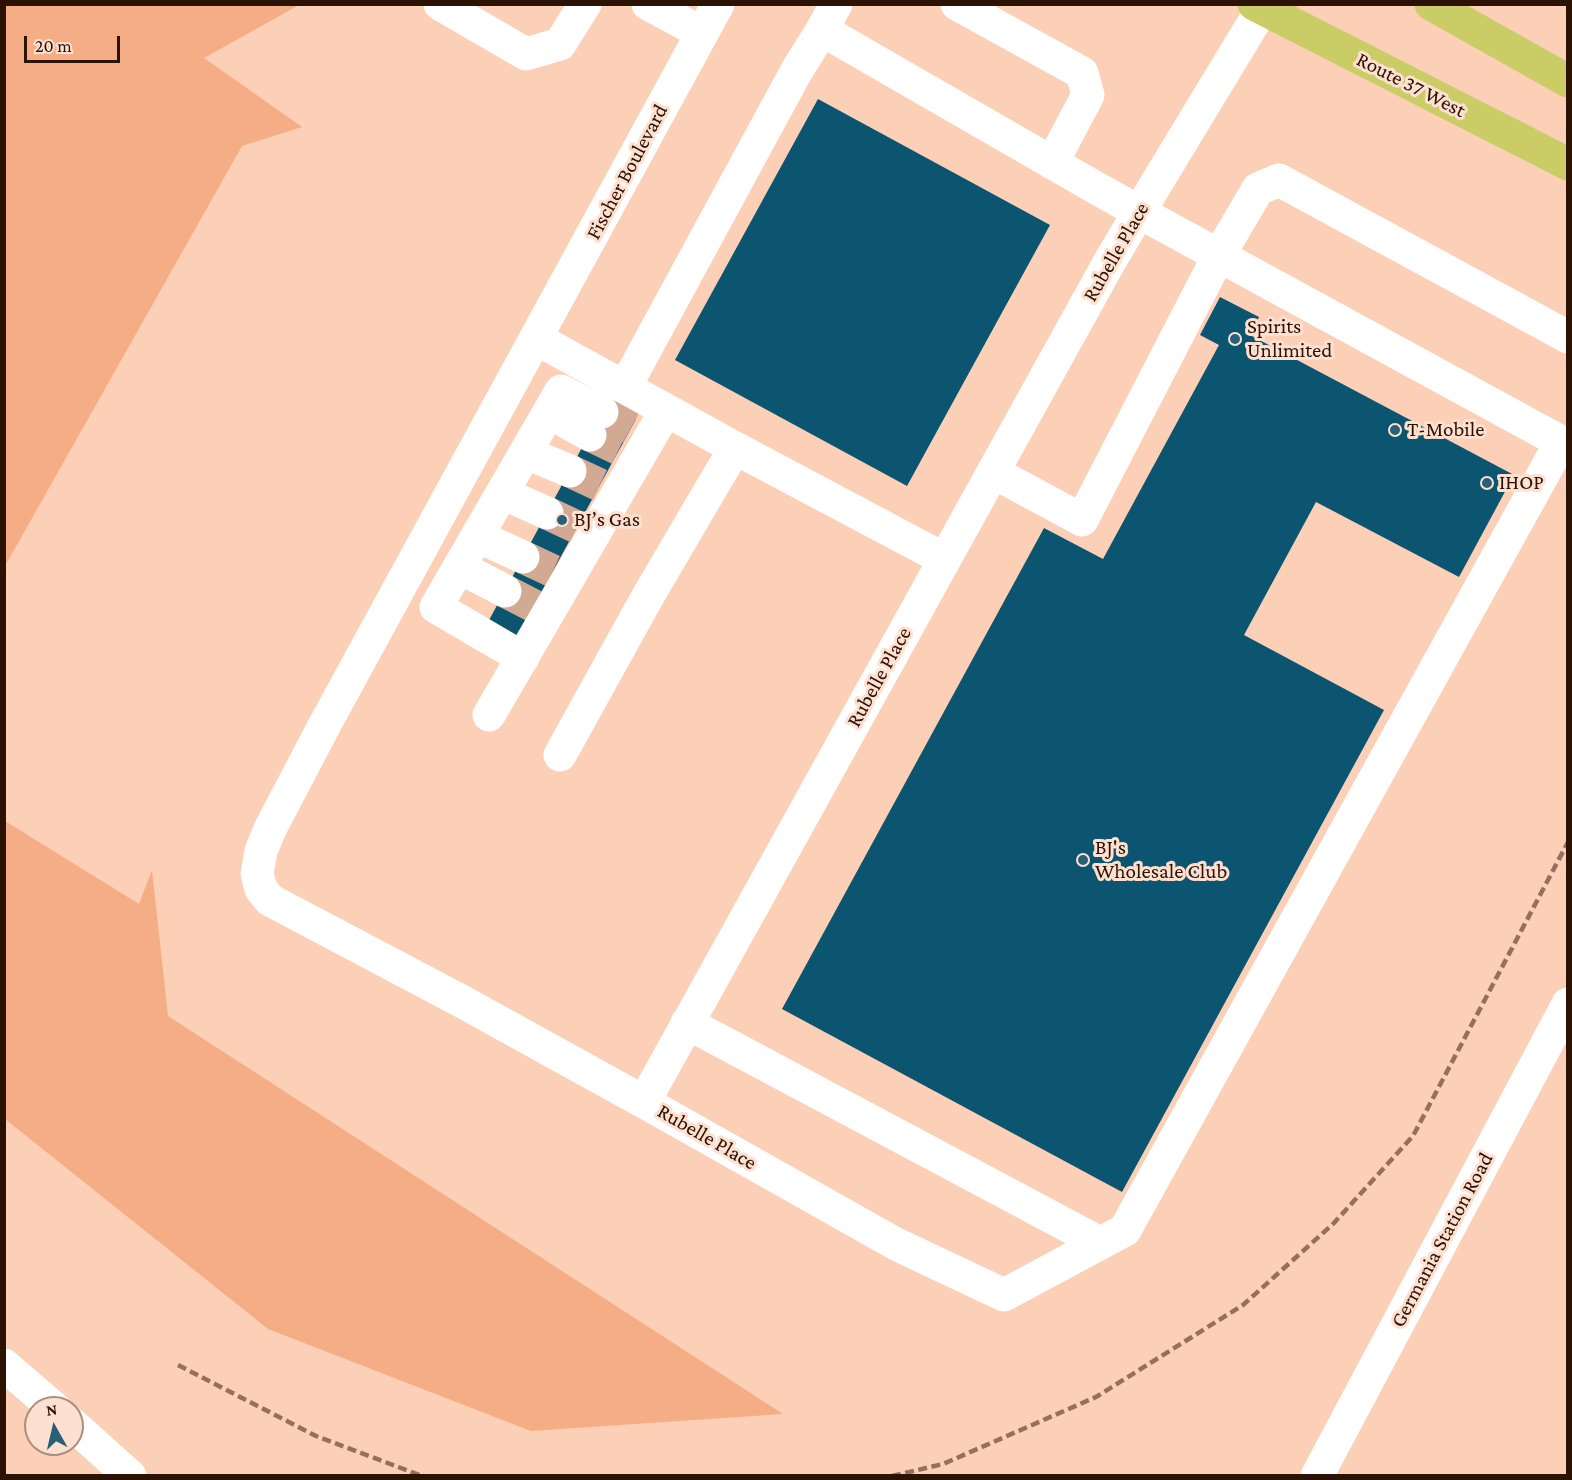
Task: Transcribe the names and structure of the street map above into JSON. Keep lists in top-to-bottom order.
{
  "streets": {
    "highway": ["Route 37 West"],
    "street": ["Fischer Boulevard", "Rubelle Place", "Germania Station Road"]
  },
  "crossings": [
    ["Route 37 West", "Rubelle Place"],
    ["Fischer Boulevard", "Rubelle Place"]
  ],
  "places": [
    "Spirits Unlimited",
    "T-Mobile",
    "IHOP",
    "BJ’s Gas",
    "BJ's Wholesale Club"
  ],
  "scale_bar": "20 m",
  "north": "top"
}
